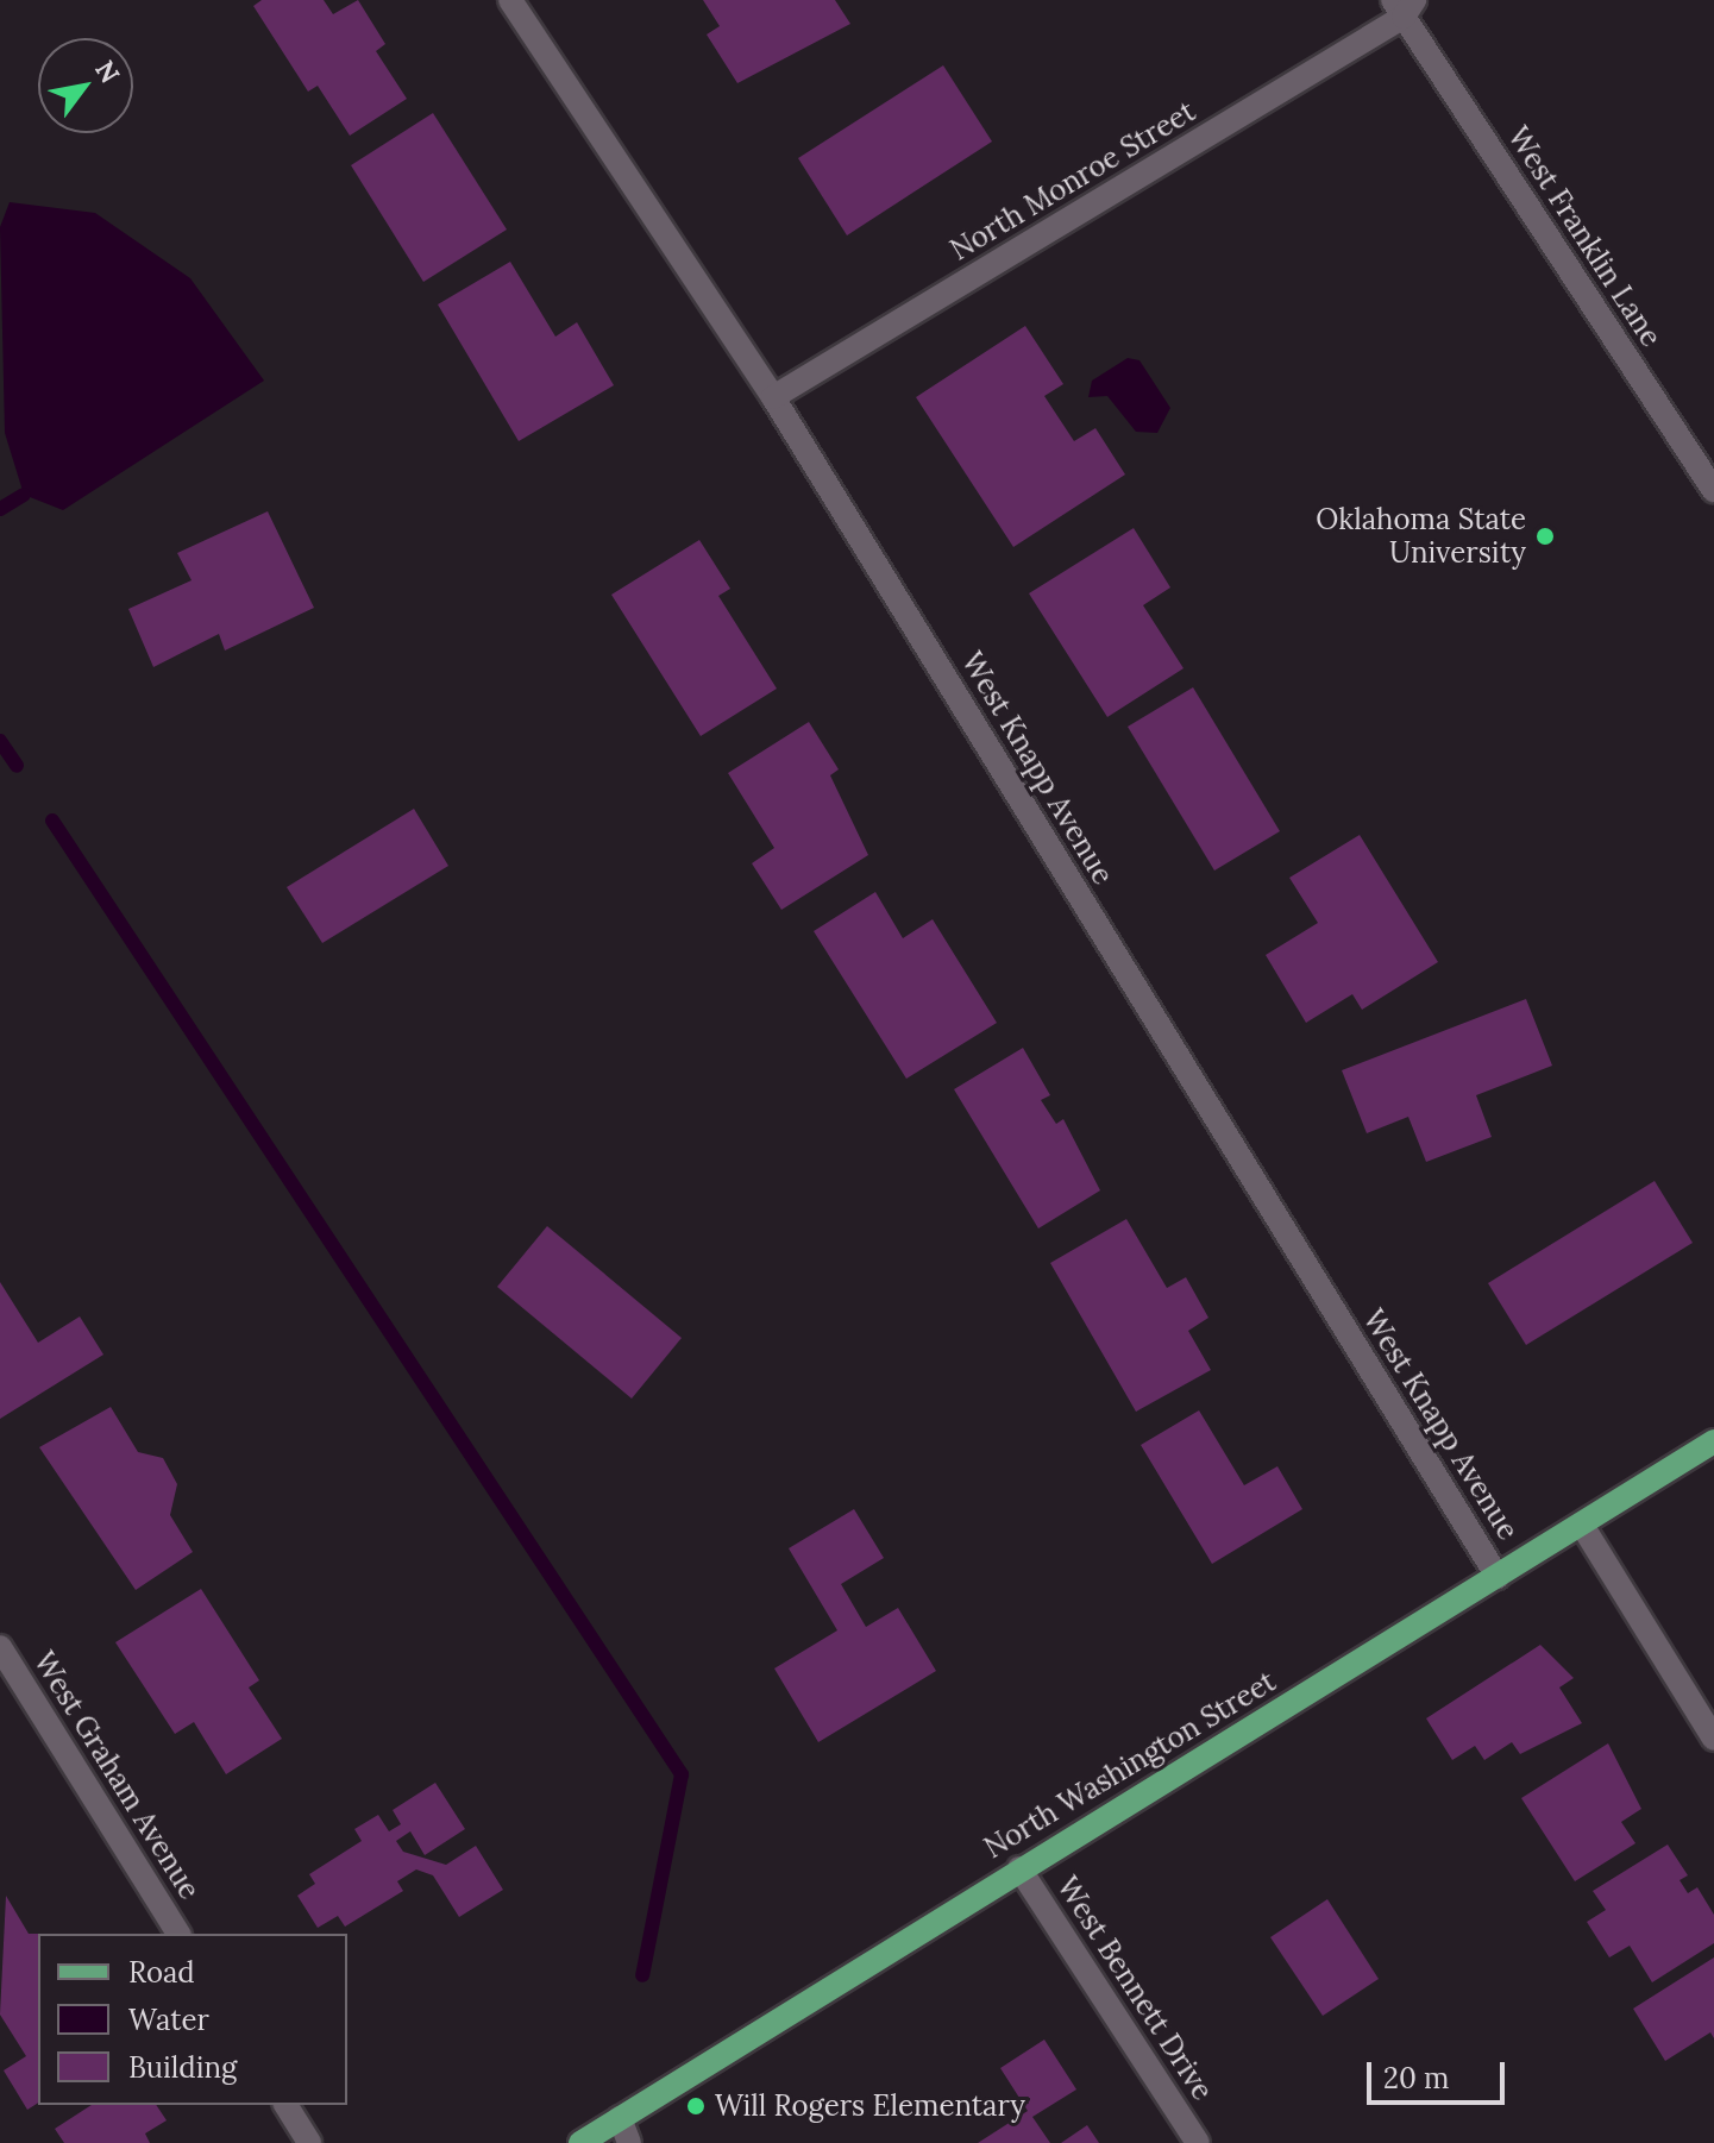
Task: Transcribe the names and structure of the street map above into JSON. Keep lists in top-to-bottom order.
{
  "streets": {
    "main road": ["North Washington Street"],
    "street": [
      "North Monroe Street",
      "West Franklin Lane",
      "West Knapp Avenue",
      "West Graham Avenue",
      "West Bennett Drive"
    ]
  },
  "crossings": [
    ["North Monroe Street", "West Franklin Lane"],
    ["North Monroe Street", "West Knapp Avenue"],
    ["West Knapp Avenue", "North Washington Street"],
    ["North Washington Street", "West Bennett Drive"]
  ],
  "places": ["Oklahoma State University", "Will Rogers Elementary"],
  "legend": ["Road", "Water", "Building"],
  "scale_bar": "20 m",
  "north": "top right"
}
